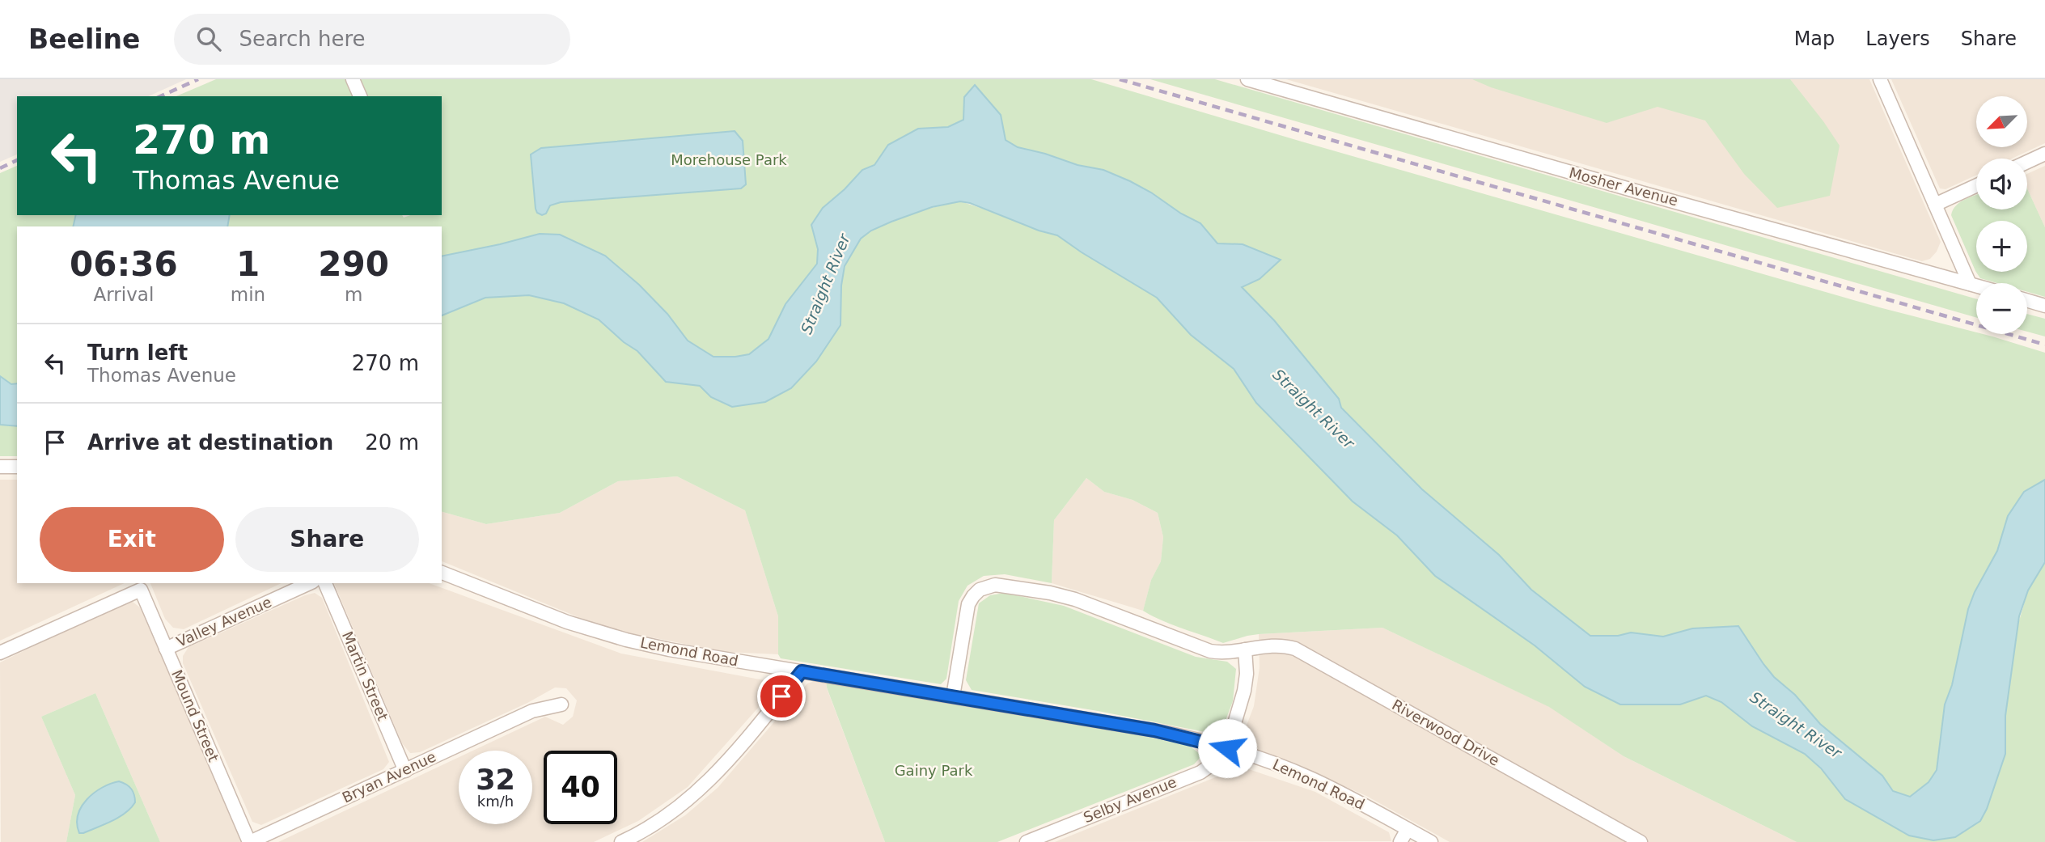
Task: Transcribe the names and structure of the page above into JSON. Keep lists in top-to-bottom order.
{
  "streets": {
    "street": [
      "Mosher Avenue",
      "Valley Avenue",
      "Lemond Road",
      "Martin Street",
      "Mound Street",
      "Riverwood Drive",
      "Bryan Avenue",
      "Selby Avenue"
    ]
  },
  "crossings": [
    ["Valley Avenue", "Mound Street"],
    ["Lemond Road", "Riverwood Drive"],
    ["Lemond Road", "Selby Avenue"],
    ["Martin Street", "Bryan Avenue"],
    ["Mound Street", "Bryan Avenue"]
  ],
  "water": ["Straight River"],
  "parks": ["Morehouse Park", "Gainy Park"],
  "north": "bottom left",
  "page": {
    "header": "Beeline",
    "search": "Search here",
    "nav": ["Map", "Layers", "Share"],
    "map_buttons": ["+", "−"],
    "turn": ["270 m", "Thomas Avenue"],
    "eta": [
      "06:36",
      "Arrival",
      "1",
      "min",
      "290",
      "m"
    ],
    "list": [
      {
        "name": "Turn left",
        "note": "Thomas Avenue",
        "value": "270 m"
      },
      {
        "name": "Arrive at destination",
        "value": "20 m"
      }
    ],
    "buttons": ["Exit", "Share"],
    "speed": "32 km/h",
    "limit": "40"
  }
}
